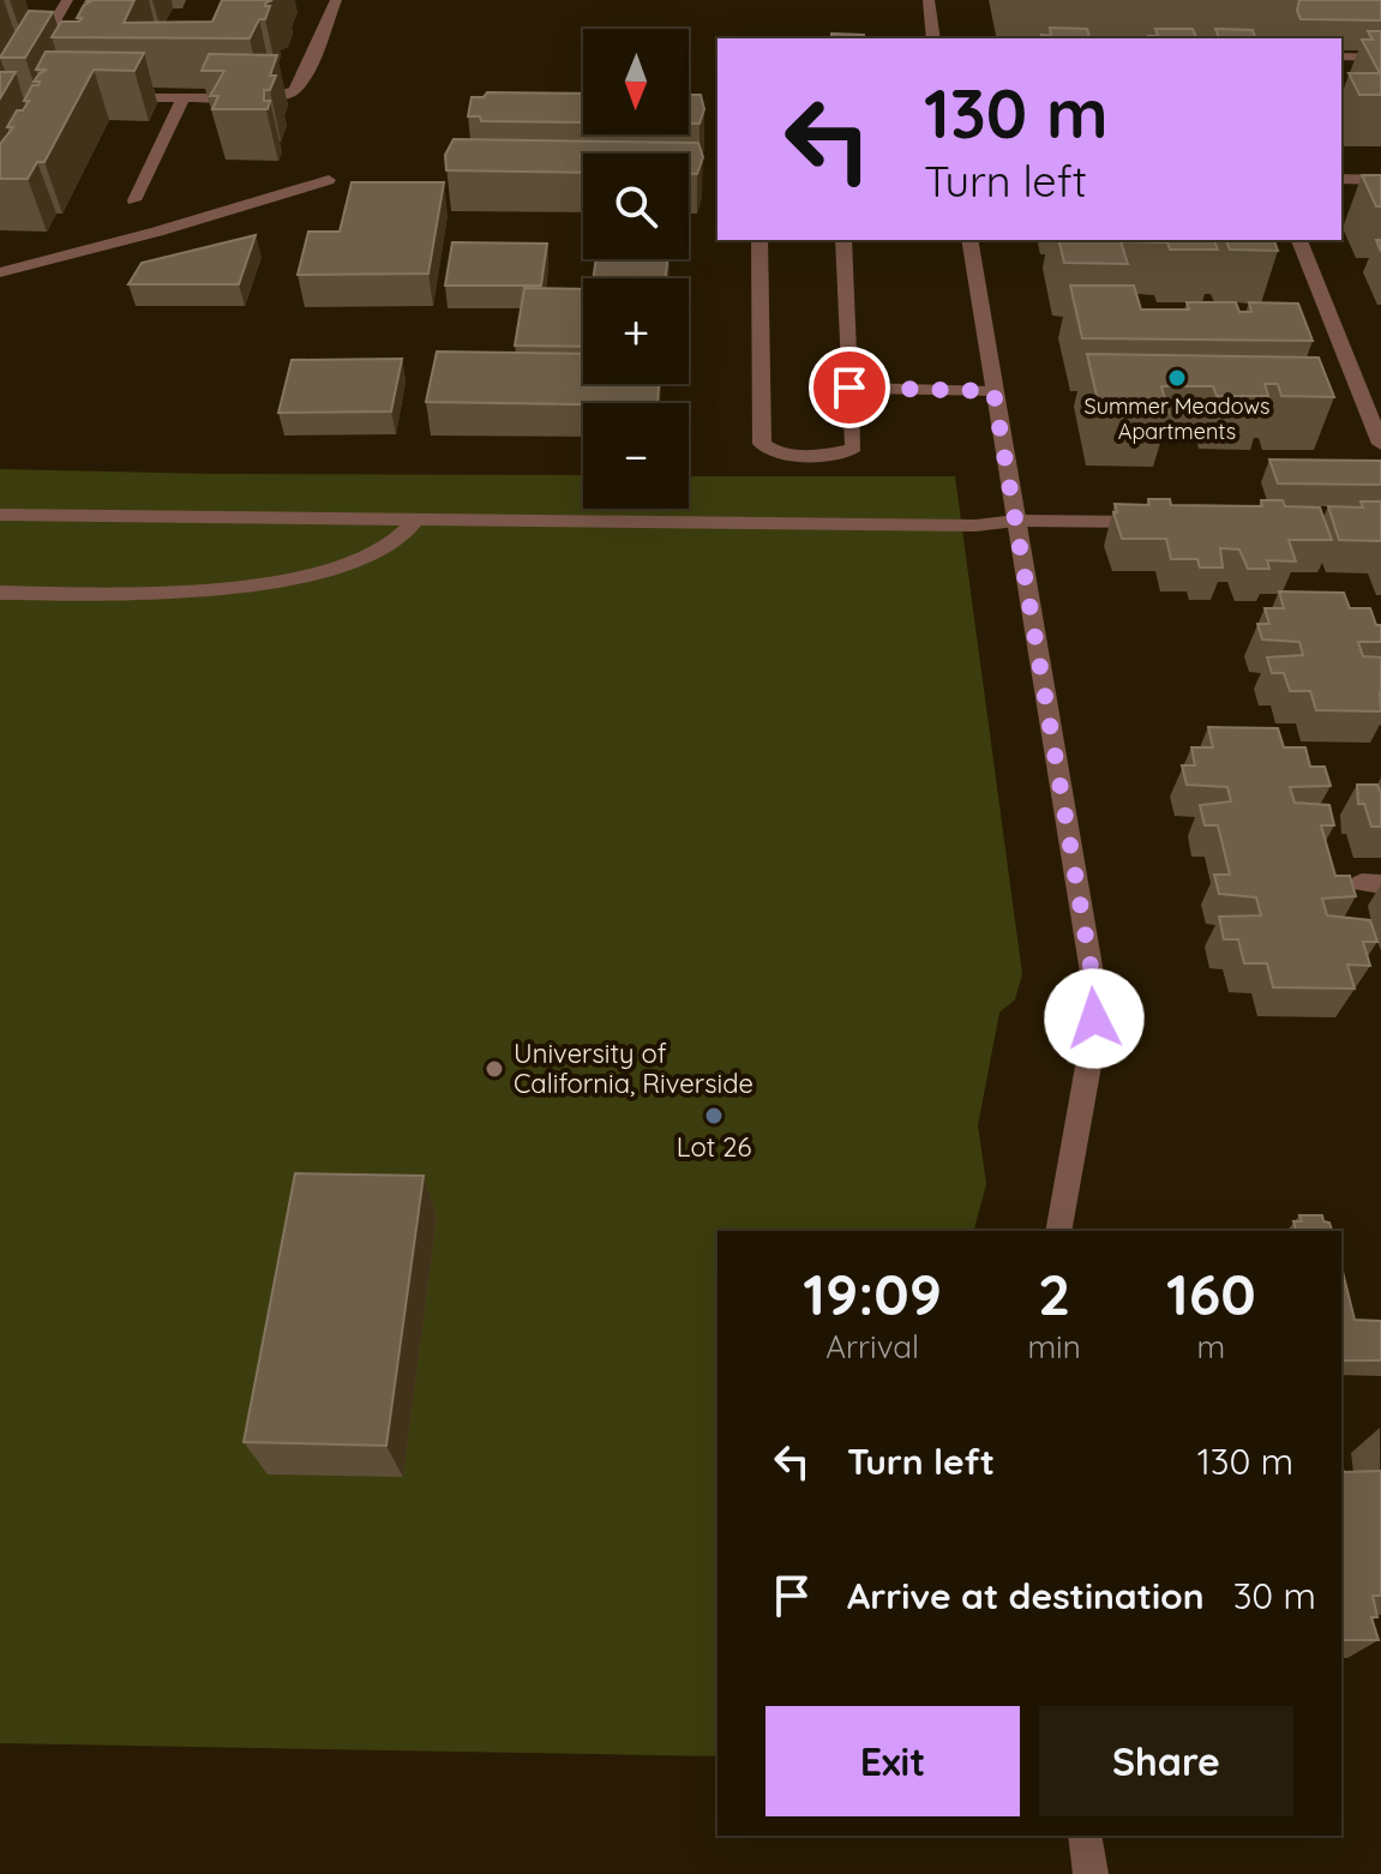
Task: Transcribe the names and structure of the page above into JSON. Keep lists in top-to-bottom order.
{
  "places": ["Summer Meadows Apartments", "University of California, Riverside", "Lot 26"],
  "north": "bottom",
  "page": {
    "map_buttons": ["+", "−"],
    "turn": ["130 m", "Turn left"],
    "eta": [
      "19:09",
      "Arrival",
      "2",
      "min",
      "160",
      "m"
    ],
    "list": [
      {
        "name": "Turn left",
        "value": "130 m"
      },
      {
        "name": "Arrive at destination",
        "value": "30 m"
      }
    ],
    "buttons": ["Exit", "Share"]
  }
}
